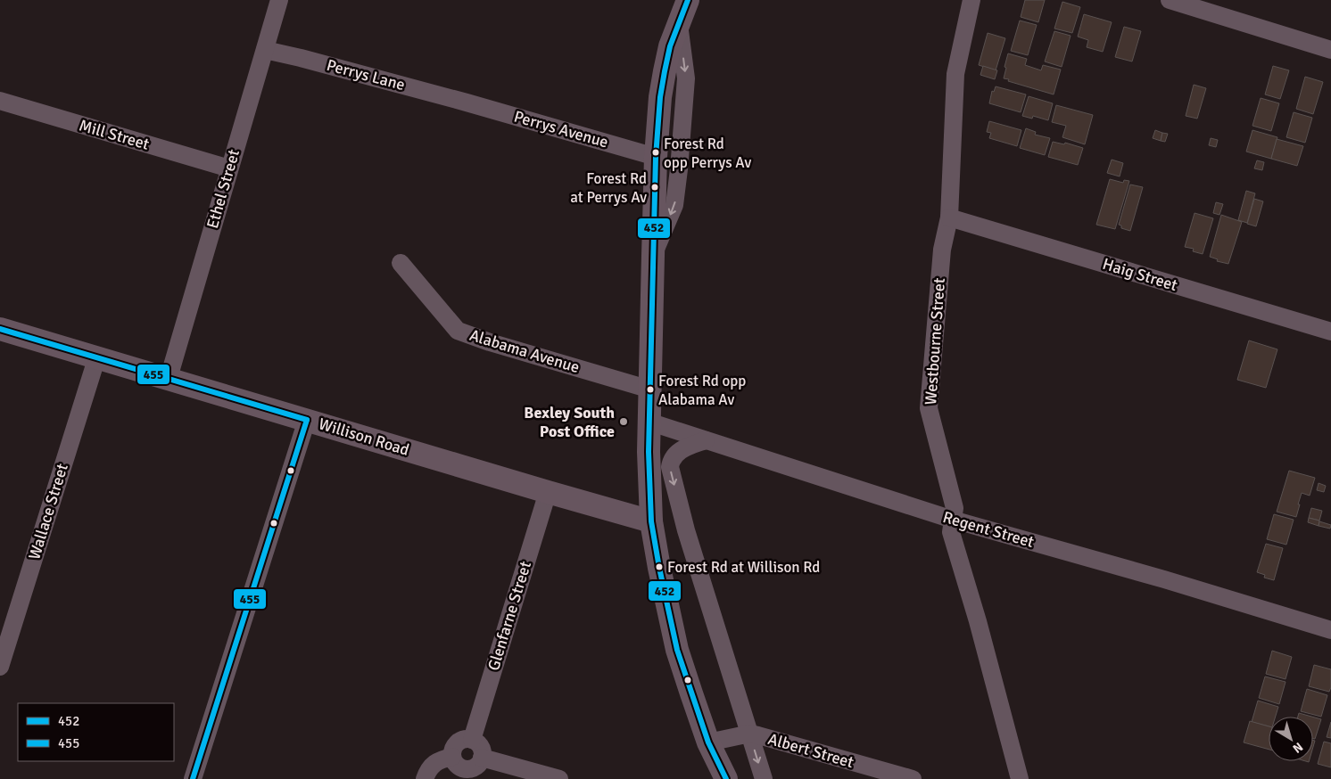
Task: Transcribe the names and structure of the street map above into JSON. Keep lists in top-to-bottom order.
{
  "streets": {
    "main road": ["Willison Road"],
    "street": [
      "Perrys Lane",
      "Perrys Avenue",
      "Mill Street",
      "Ethel Street",
      "Haig Street",
      "Westbourne Street",
      "Alabama Avenue",
      "Wallace Street",
      "Regent Street",
      "Glenfarne Street",
      "Albert Street"
    ]
  },
  "crossings": [
    ["Perrys Lane", "Perrys Avenue"],
    ["Perrys Lane", "Ethel Street"],
    ["Mill Street", "Ethel Street"],
    ["Ethel Street", "Willison Road"],
    ["Haig Street", "Westbourne Street"],
    ["Westbourne Street", "Regent Street"],
    ["Willison Road", "Wallace Street"],
    ["Willison Road", "Glenfarne Street"]
  ],
  "places": [
    "Forest Rd opp Perrys Av",
    "Forest Rd at Perrys Av",
    "Forest Rd opp Alabama Av",
    "Bexley South Post Office",
    "Forest Rd at Willison Rd"
  ],
  "lines": ["transit line 452", "transit line 455"],
  "legend": ["452", "455"],
  "north": "bottom right"
}
